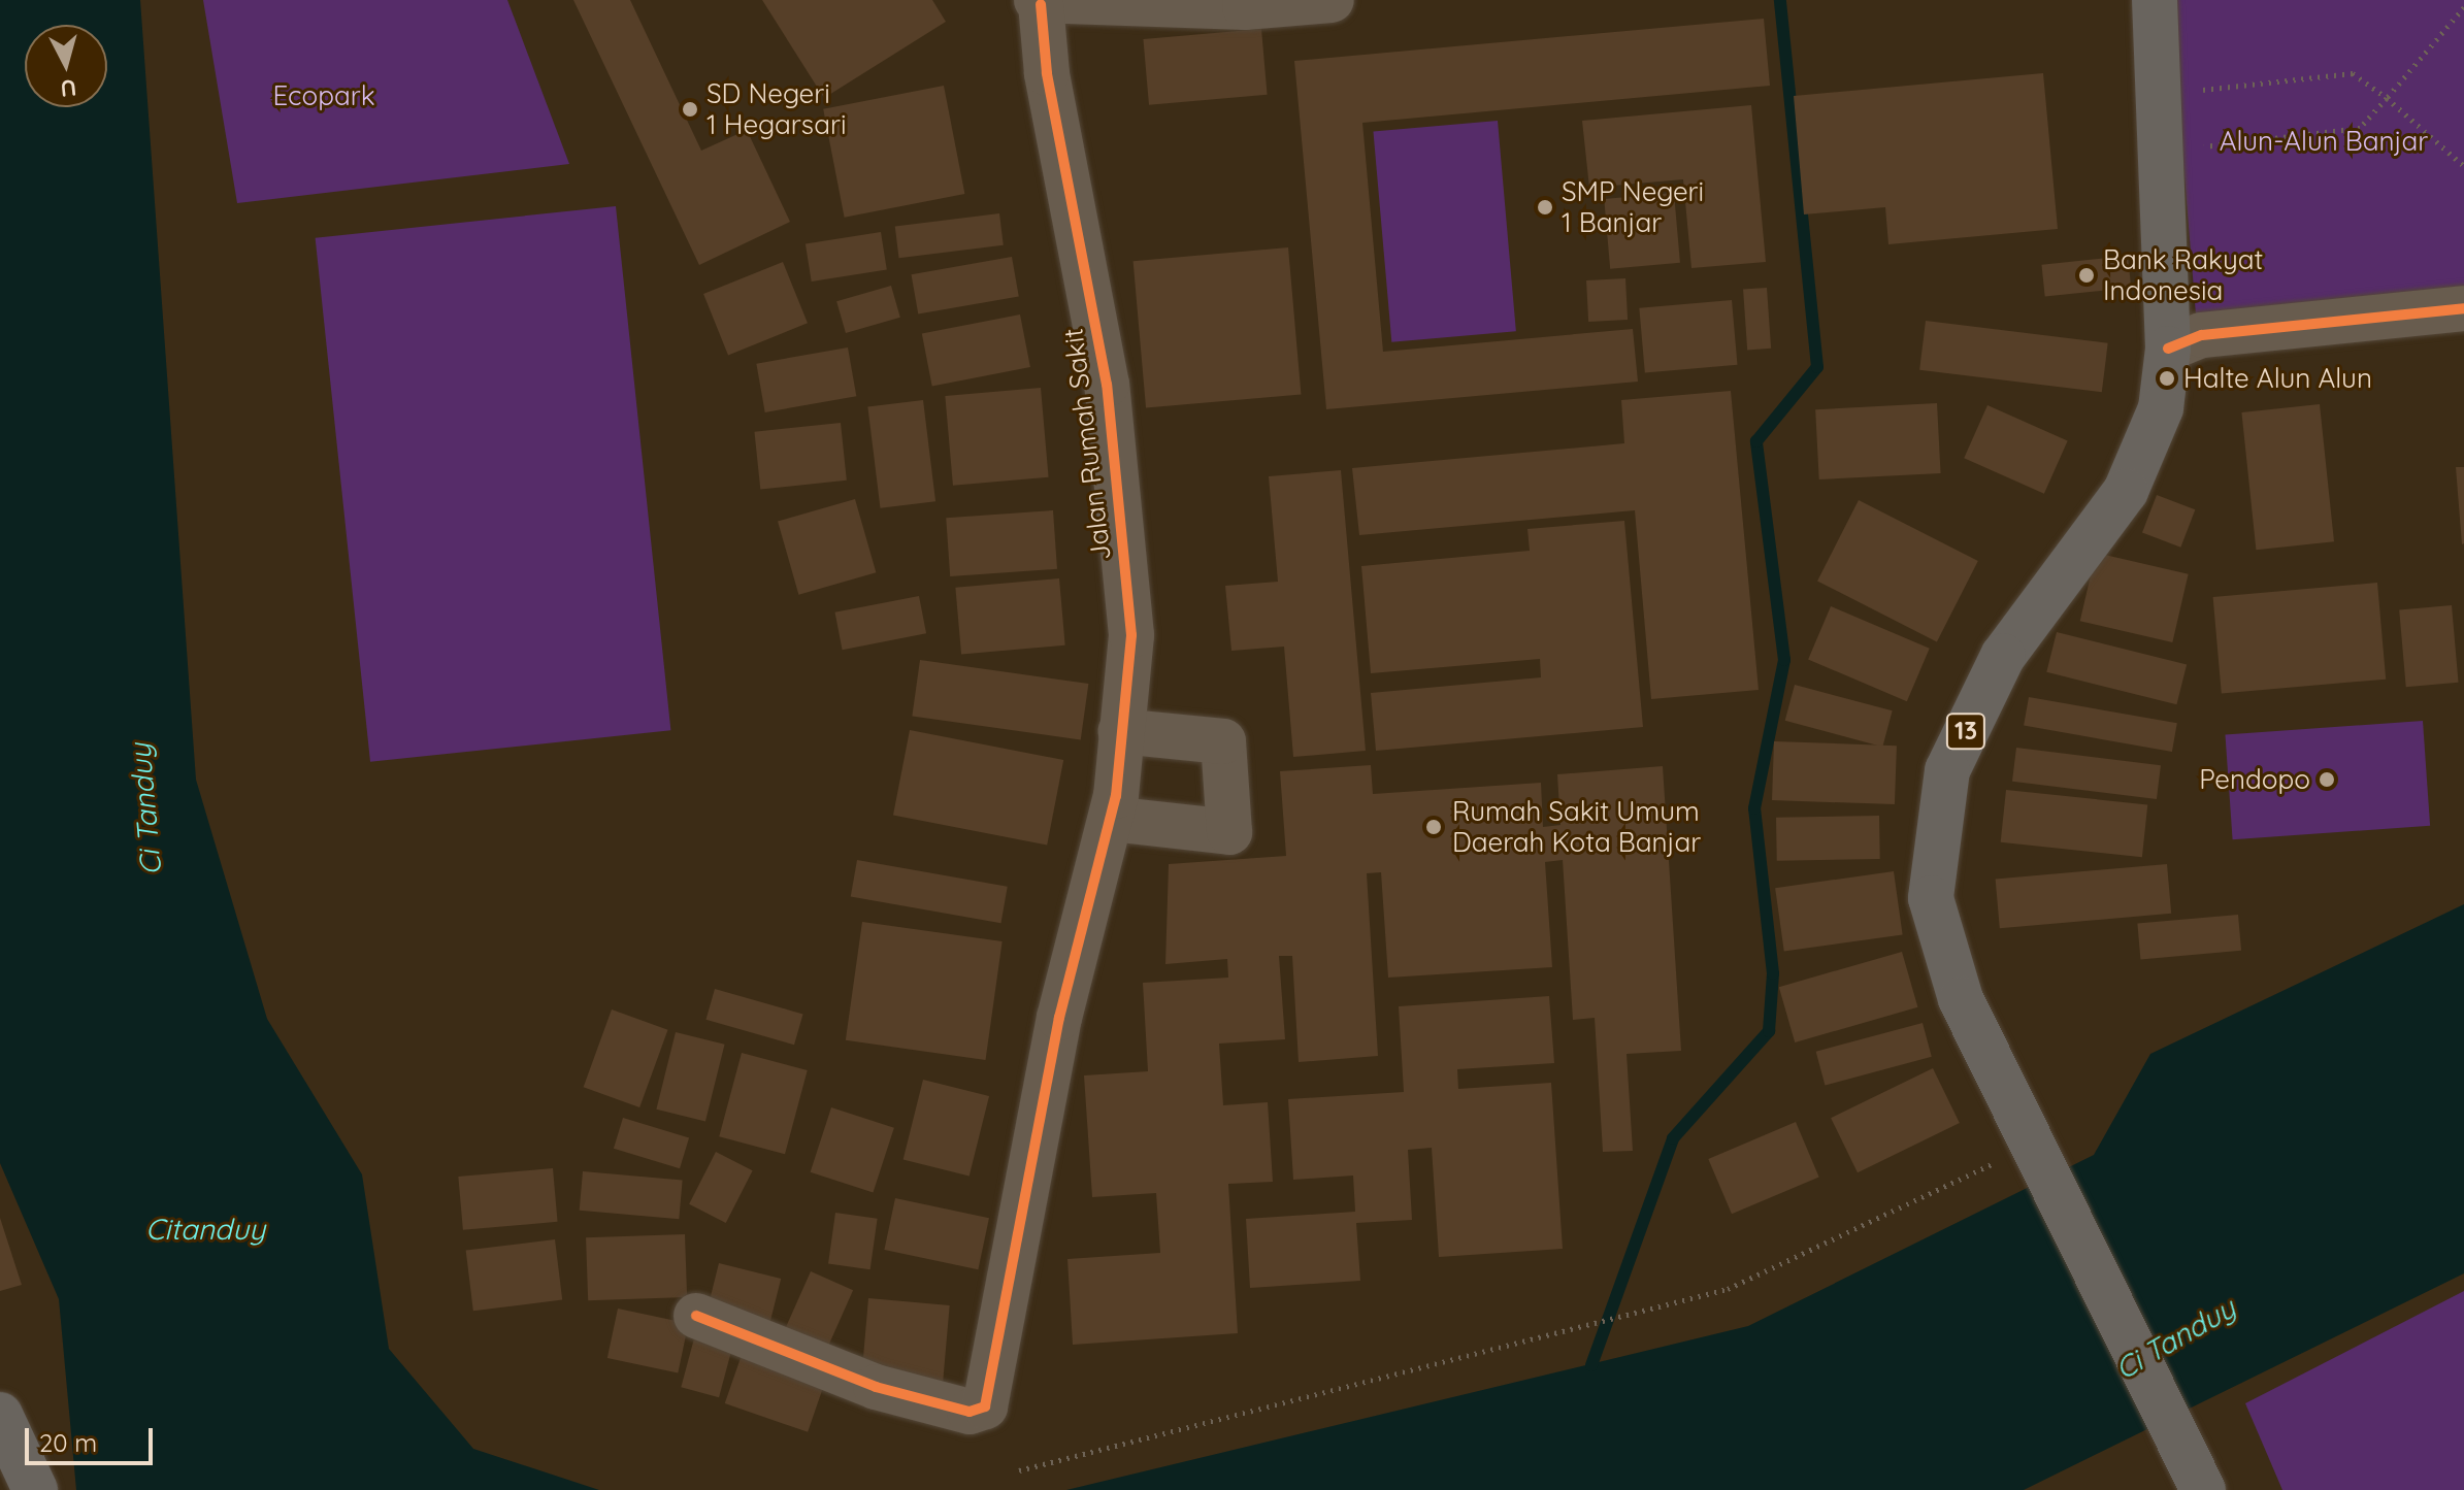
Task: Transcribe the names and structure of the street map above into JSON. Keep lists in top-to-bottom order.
{
  "streets": {
    "highway": ["13"],
    "street": ["Jalan Rumah Sakit"]
  },
  "water": ["Ci Tanduy", "Citanduy"],
  "parks": ["Ecopark", "Alun-Alun Banjar"],
  "places": [
    "SD Negeri 1 Hegarsari",
    "SMP Negeri 1 Banjar",
    "Bank Rakyat Indonesia",
    "Halte Alun Alun",
    "Pendopo",
    "Rumah Sakit Umum Daerah Kota Banjar"
  ],
  "scale_bar": "20 m",
  "north": "bottom"
}
